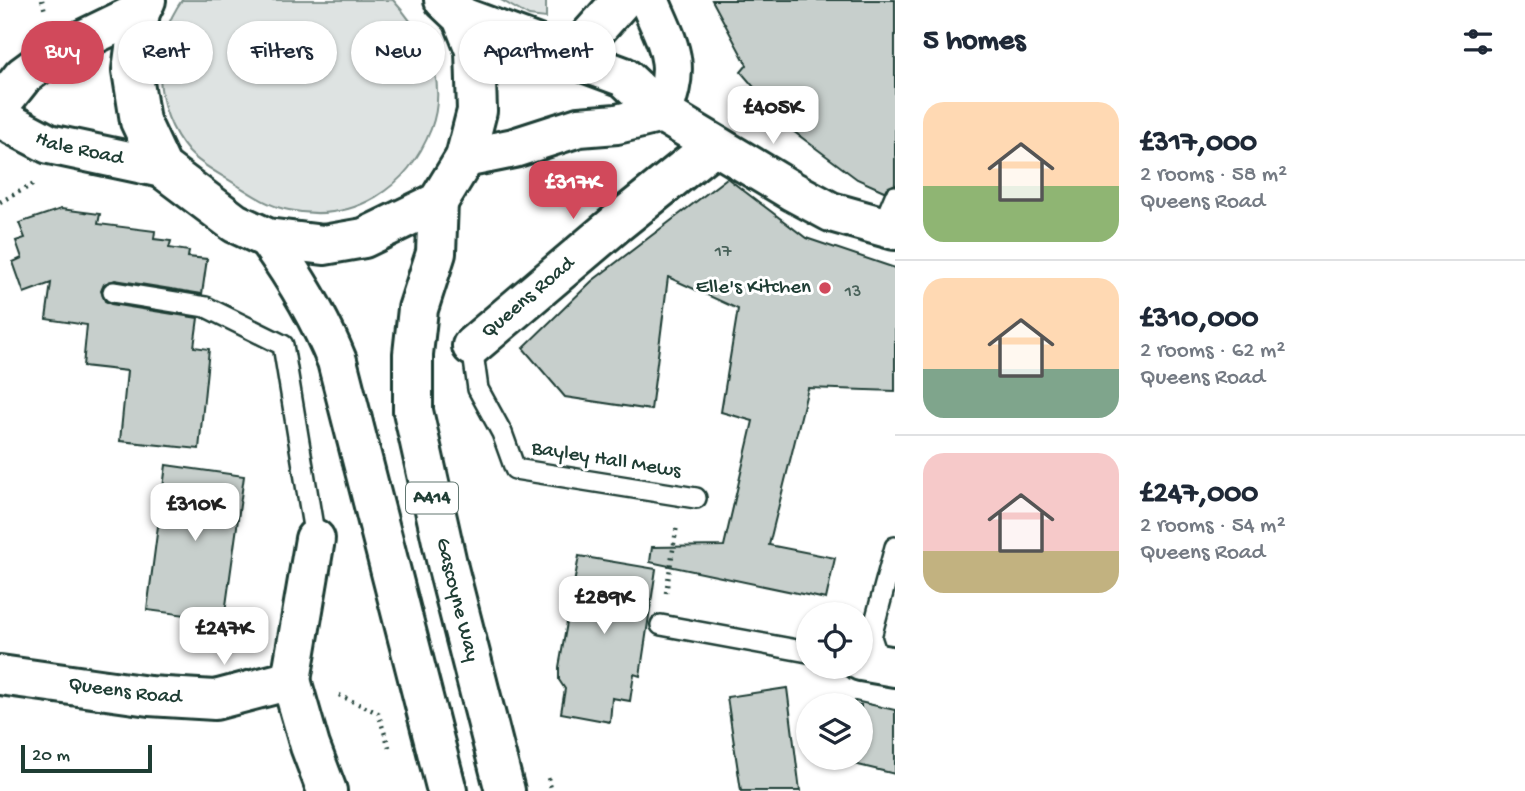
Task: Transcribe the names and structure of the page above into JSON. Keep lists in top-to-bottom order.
{
  "streets": {
    "main road": [
      "Hale Road",
      "Queens Road",
      "A414",
      "Gascoyne Way"
    ],
    "lane": ["Bayley Hall Mews"]
  },
  "crossings": [
    ["Queens Road", "Bayley Hall Mews"]
  ],
  "places": ["Elle's Kitchen"],
  "house_numbers": ["17", "13"],
  "scale_bar": "20 m",
  "page": {
    "heading": "5 homes",
    "chip": [
      "Buy",
      "Rent",
      "Filters",
      "New",
      "Apartment"
    ],
    "list": [
      {
        "name": "£317,000",
        "note": "2 rooms · 58 m² · Queens Road"
      },
      {
        "name": "£310,000",
        "note": "2 rooms · 62 m² · Queens Road"
      },
      {
        "name": "£247,000",
        "note": "2 rooms · 54 m² · Queens Road"
      }
    ],
    "price": [
      "£405K",
      "£317K",
      "£310K",
      "£289K",
      "£247K"
    ],
    "scale": "20 m"
  }
}
